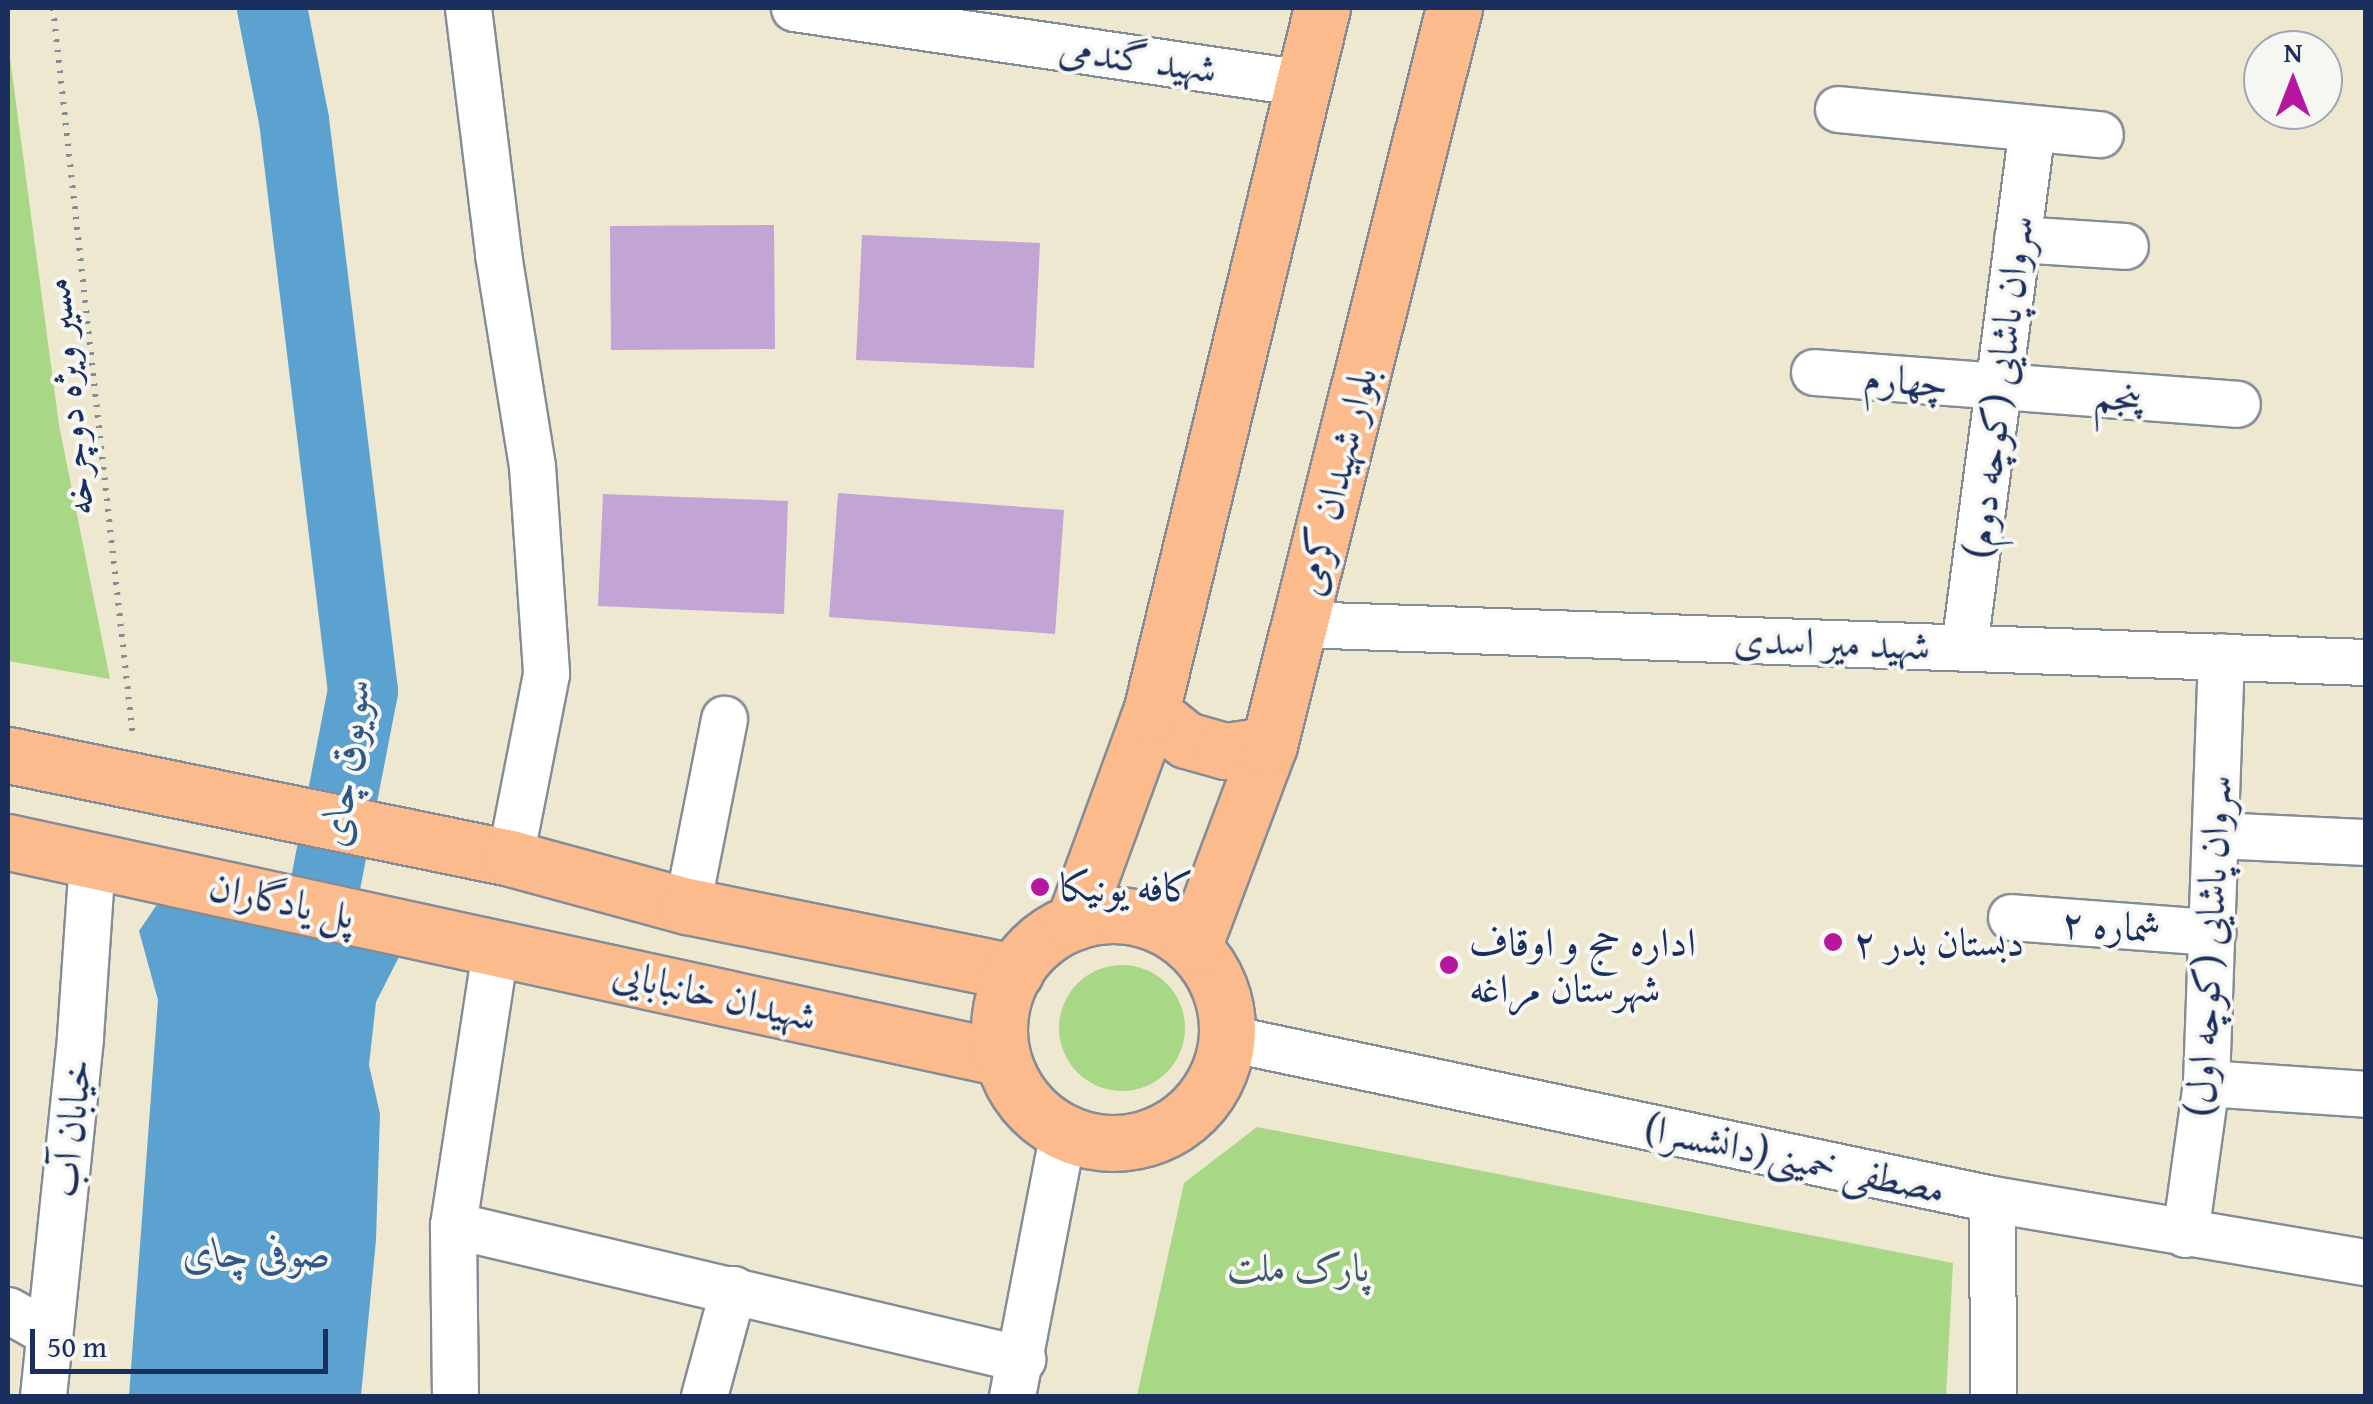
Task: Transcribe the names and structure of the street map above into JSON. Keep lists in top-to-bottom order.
{
  "streets": {
    "main road": ["بلوار شهیدان کرمی", "پل یادگاران", "شهیدان خانبابایی"],
    "street": [
      "شهید گندمی",
      "چهارم",
      "سروان پاشایی (کوچه دوم)",
      "پنجم",
      "شهید میر اسدی",
      "شماره ۲",
      "سروان پاشایی (کوچه اول)",
      "خیابان آب",
      "(دانشسرا)مصطفی خمینی"
    ],
    "path": ["مسیر ویژه دوچرخه"]
  },
  "crossings": [
    ["چهارم", "سروان پاشایی (کوچه دوم)"],
    ["چهارم", "پنجم"],
    ["سروان پاشایی (کوچه دوم)", "پنجم"],
    ["سروان پاشایی (کوچه دوم)", "شهید میر اسدی"],
    ["مسیر ویژه دوچرخه", "شهیدان خانبابایی"],
    ["بلوار شهیدان کرمی", "شهید میر اسدی"],
    ["بلوار شهیدان کرمی", "شهیدان خانبابایی"],
    ["بلوار شهیدان کرمی", "(دانشسرا)مصطفی خمینی"],
    ["شهید میر اسدی", "سروان پاشایی (کوچه اول)"],
    ["پل یادگاران", "شهیدان خانبابایی"],
    ["پل یادگاران", "خیابان آب"],
    ["شماره ۲", "سروان پاشایی (کوچه اول)"],
    ["سروان پاشایی (کوچه اول)", "(دانشسرا)مصطفی خمینی"],
    ["شهیدان خانبابایی", "(دانشسرا)مصطفی خمینی"]
  ],
  "water": ["سویوق چای", "صوفی چای"],
  "parks": ["پارک ملت"],
  "places": ["کافه یونیکا", "دبستان بدر ۲", "اداره حج و اوقاف شهرستان مراغه"],
  "scale_bar": "50 m",
  "north": "top"
}
